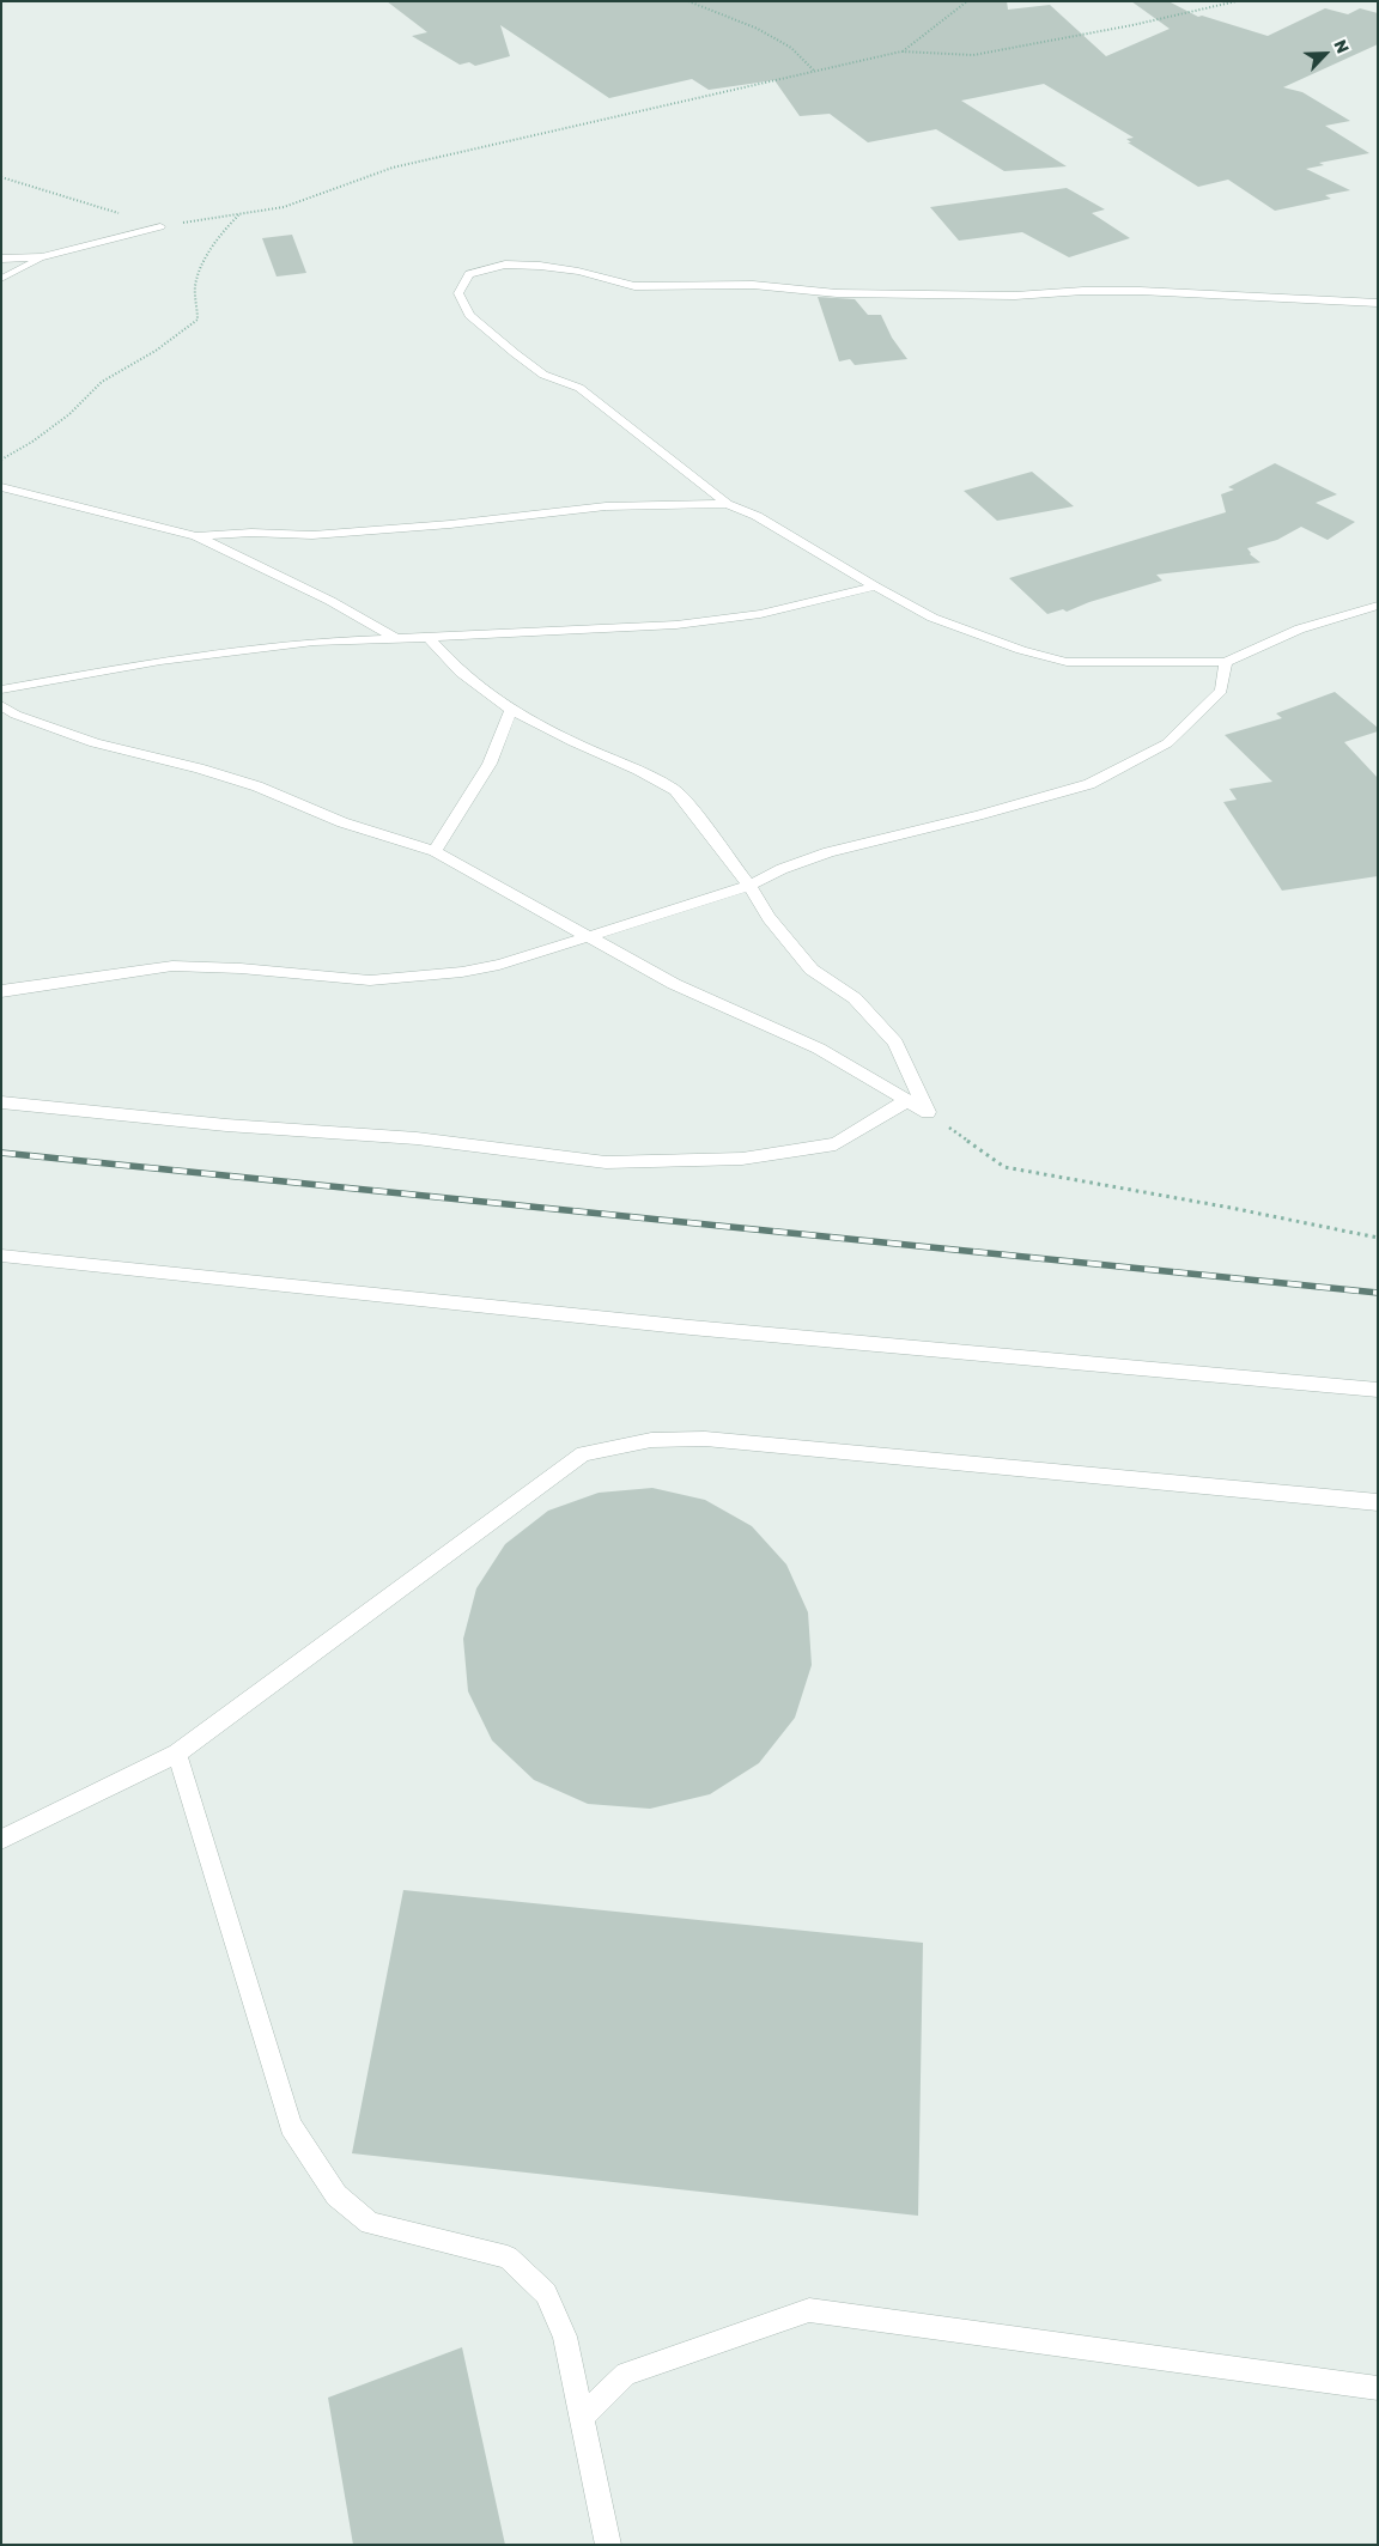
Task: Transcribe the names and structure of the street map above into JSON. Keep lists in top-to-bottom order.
{
  "north": "top right"
}
